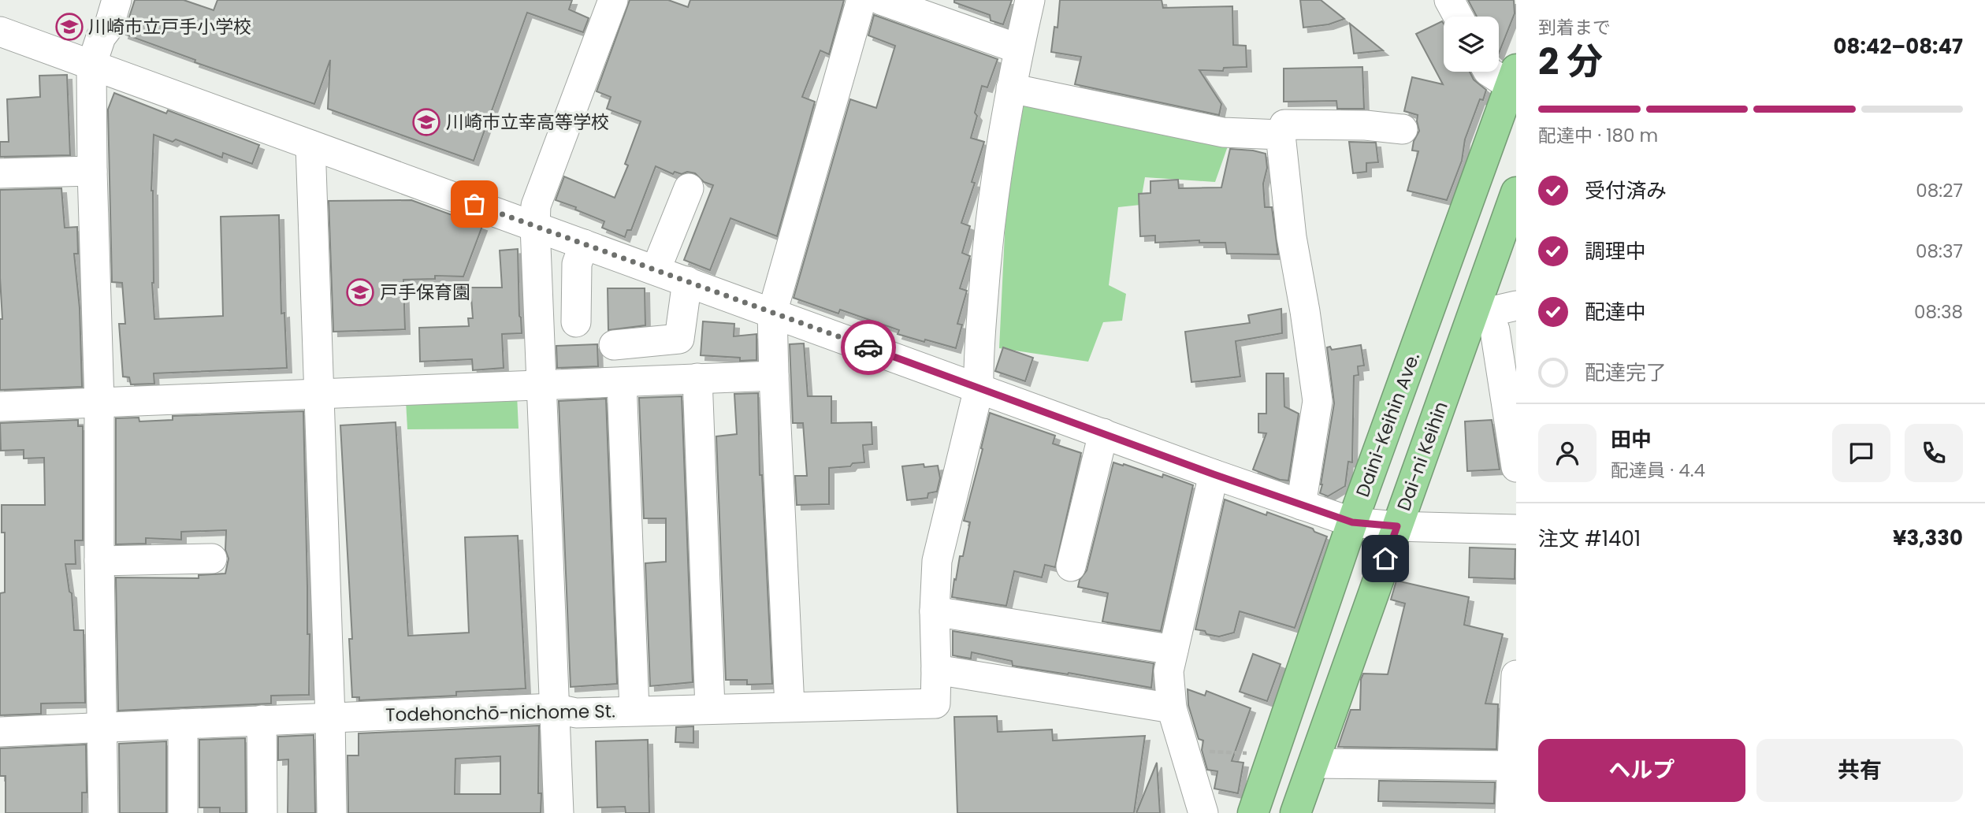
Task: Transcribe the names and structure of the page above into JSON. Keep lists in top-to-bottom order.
{
  "streets": {
    "highway": ["Daini-Keihin Ave.", "Dai-ni Keihin"],
    "street": ["Todehonchō-nichome St."]
  },
  "places": {
    "school or university": ["川崎市立戸手小学校", "川崎市立幸高等学校", "戸手保育園"]
  },
  "page": {
    "heading": ["2 分", "到着まで", "08:42–08:47"],
    "panel": [
      "田中",
      "配達員 · 4.4",
      "注文 #1401",
      "¥3,330"
    ],
    "bar": "配達中 · 180 m",
    "list": [
      ["受付済み", "08:27"],
      ["調理中", "08:37"],
      ["配達中", "08:38"],
      "配達完了"
    ],
    "buttons": ["ヘルプ", "共有"]
  }
}
